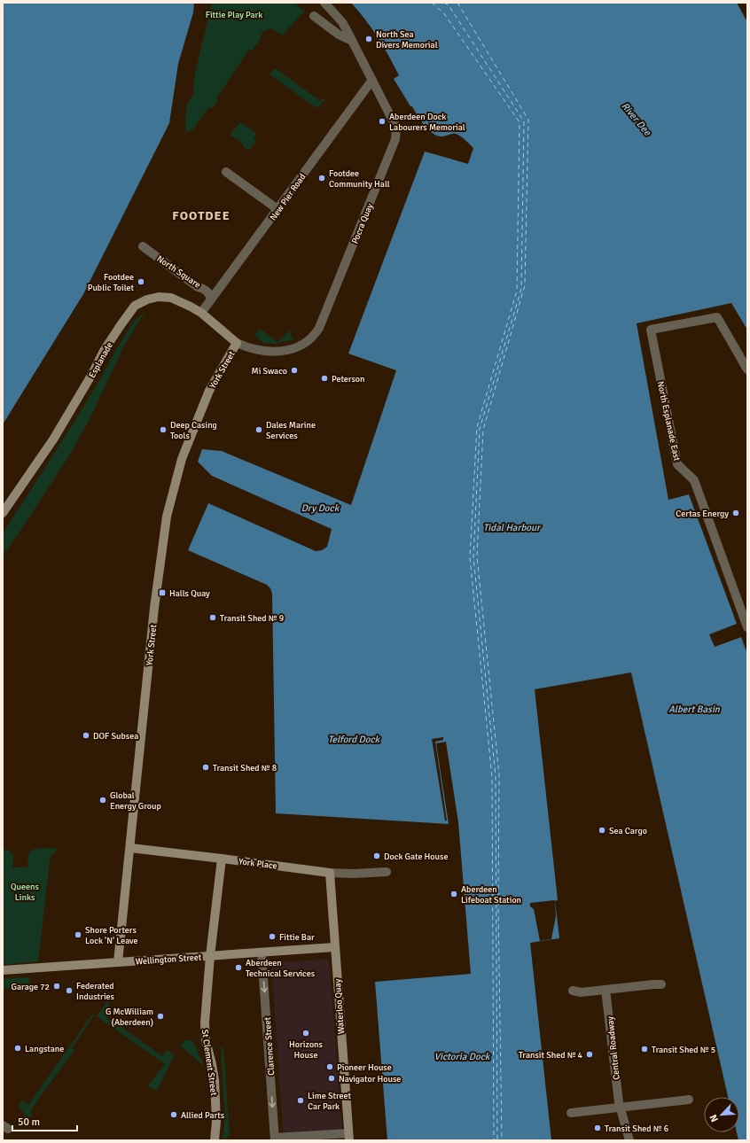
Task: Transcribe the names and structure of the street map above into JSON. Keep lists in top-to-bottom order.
{
  "streets": {
    "street": [
      "New Pier Road",
      "Pocra Quay",
      "North Square",
      "Esplanade",
      "York Street",
      "North Esplanade East",
      "York Place",
      "Wellington Street",
      "Waterloo Quay",
      "Clarence Street",
      "Central Roadway",
      "St Clement Street"
    ]
  },
  "crossings": [
    ["New Pier Road", "Pocra Quay"],
    ["New Pier Road", "North Square"],
    ["New Pier Road", "Esplanade"],
    ["Pocra Quay", "Esplanade"],
    ["Pocra Quay", "York Street"],
    ["Esplanade", "York Street"],
    ["York Street", "York Place"],
    ["York Street", "Wellington Street"],
    ["York Place", "Waterloo Quay"],
    ["York Place", "St Clement Street"],
    ["Wellington Street", "Waterloo Quay"],
    ["Wellington Street", "Clarence Street"],
    ["Wellington Street", "St Clement Street"]
  ],
  "one_way": ["Clarence Street"],
  "districts": ["FOOTDEE"],
  "water": [
    "River Dee",
    "Dry Dock",
    "Tidal Harbour",
    "Albert Basin",
    "Telford Dock",
    "Victoria Dock"
  ],
  "parks": ["Fittie Play Park", "Queens Links"],
  "places": {
    "other": [
      "North Sea Divers Memorial",
      "Aberdeen Dock Labourers Memorial",
      "Footdee Community Hall",
      "Footdee Public Toilet",
      "Mi Swaco",
      "Peterson",
      "Deep Casing Tools",
      "Dales Marine Services",
      "Certas Energy",
      "Transit Shed № 9",
      "DOF Subsea",
      "Transit Shed № 8",
      "Global Energy Group",
      "Sea Cargo",
      "Dock Gate House",
      "Aberdeen Lifeboat Station",
      "Shore Porters Lock 'N' Leave",
      "Fittie Bar",
      "Aberdeen Technical Services",
      "Garage 72",
      "Federated Industries",
      "G McWilliam (Aberdeen)",
      "Horizons House",
      "Langstane",
      "Transit Shed № 5",
      "Transit Shed № 4",
      "Pioneer House",
      "Navigator House",
      "Lime Street Car Park",
      "Allied Parts",
      "Transit Shed № 6"
    ],
    "transit": ["Halls Quay"]
  },
  "scale_bar": "50 m",
  "north": "bottom left"
}
